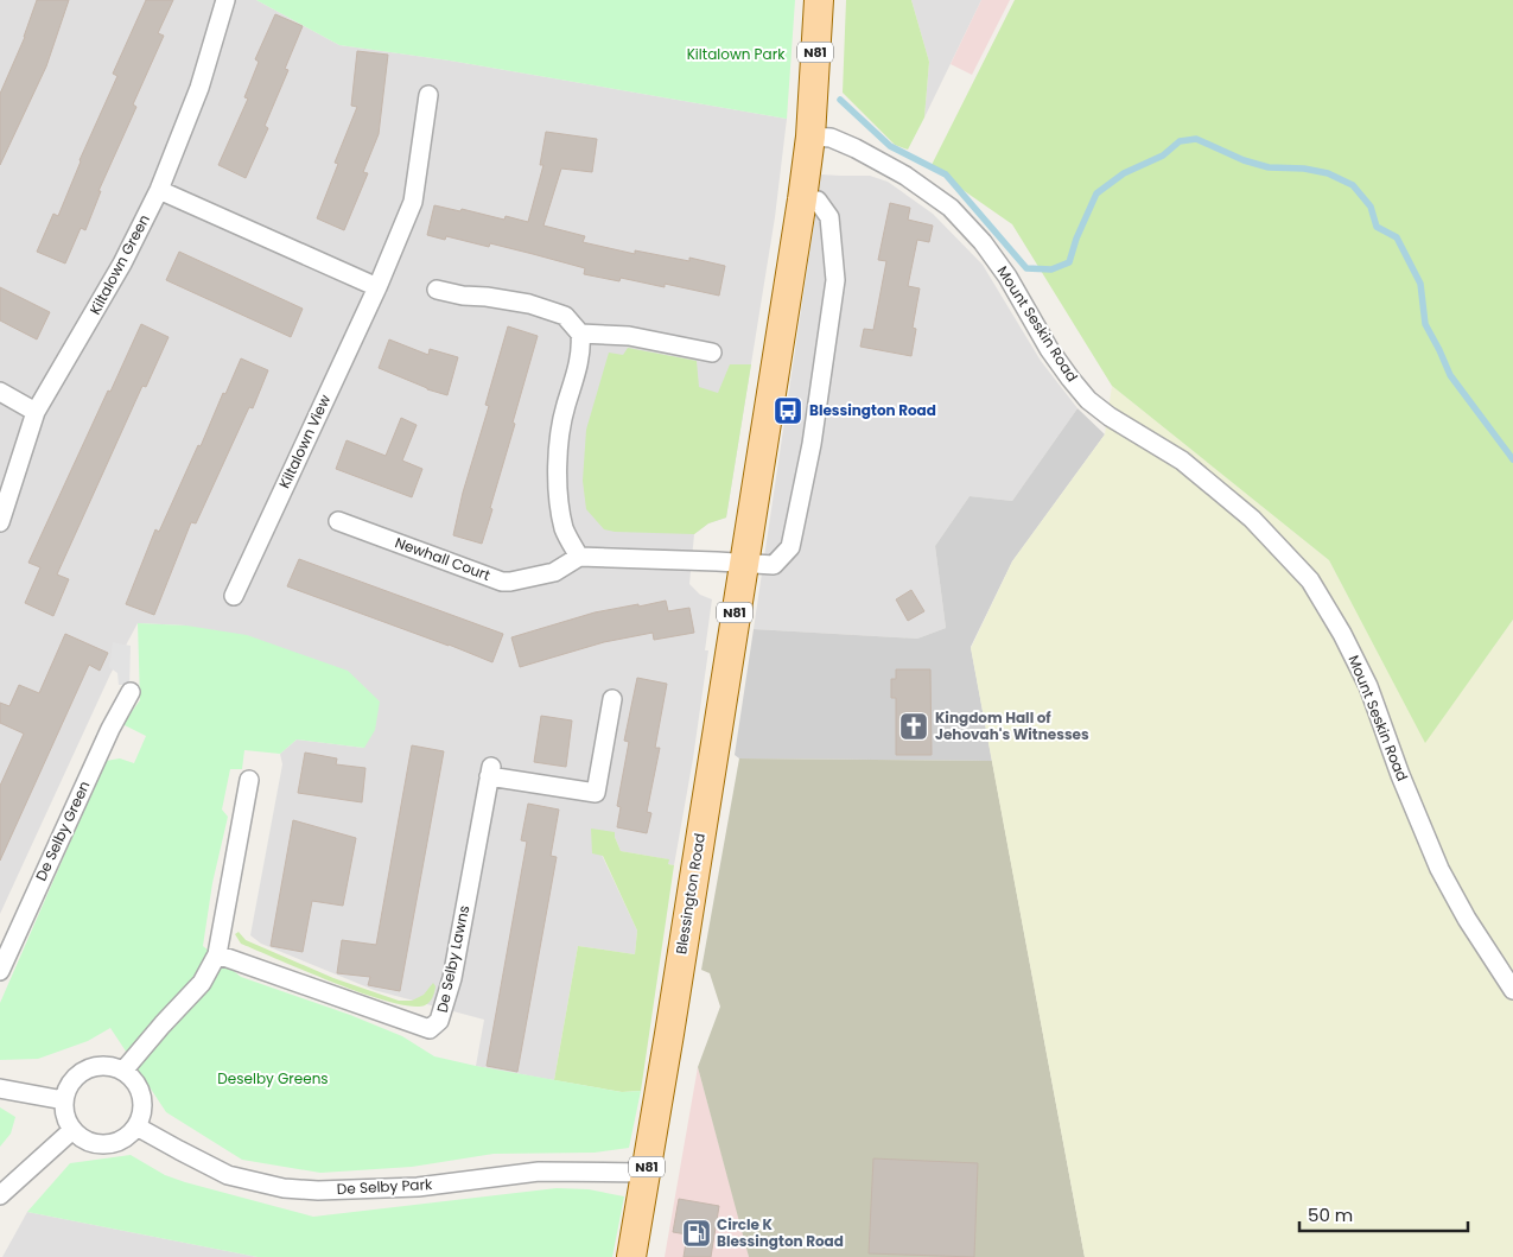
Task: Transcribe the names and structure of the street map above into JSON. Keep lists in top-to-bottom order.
{
  "streets": {
    "main road": ["N81", "Blessington Road"],
    "street": [
      "Kiltalown Green",
      "Mount Seskin Road",
      "Kiltalown View",
      "Newhall Court",
      "De Selby Green",
      "De Selby Lawns",
      "De Selby Park"
    ]
  },
  "crossings": [
    ["Mount Seskin Road", "Blessington Road"],
    ["Blessington Road", "De Selby Park"]
  ],
  "parks": ["Kiltalown Park", "Deselby Greens"],
  "places": {
    "bus stop": ["Blessington Road"],
    "church": ["Kingdom Hall of Jehovah's Witnesses"],
    "fuel station": ["Circle K Blessington Road"]
  },
  "scale_bar": "50 m"
}
